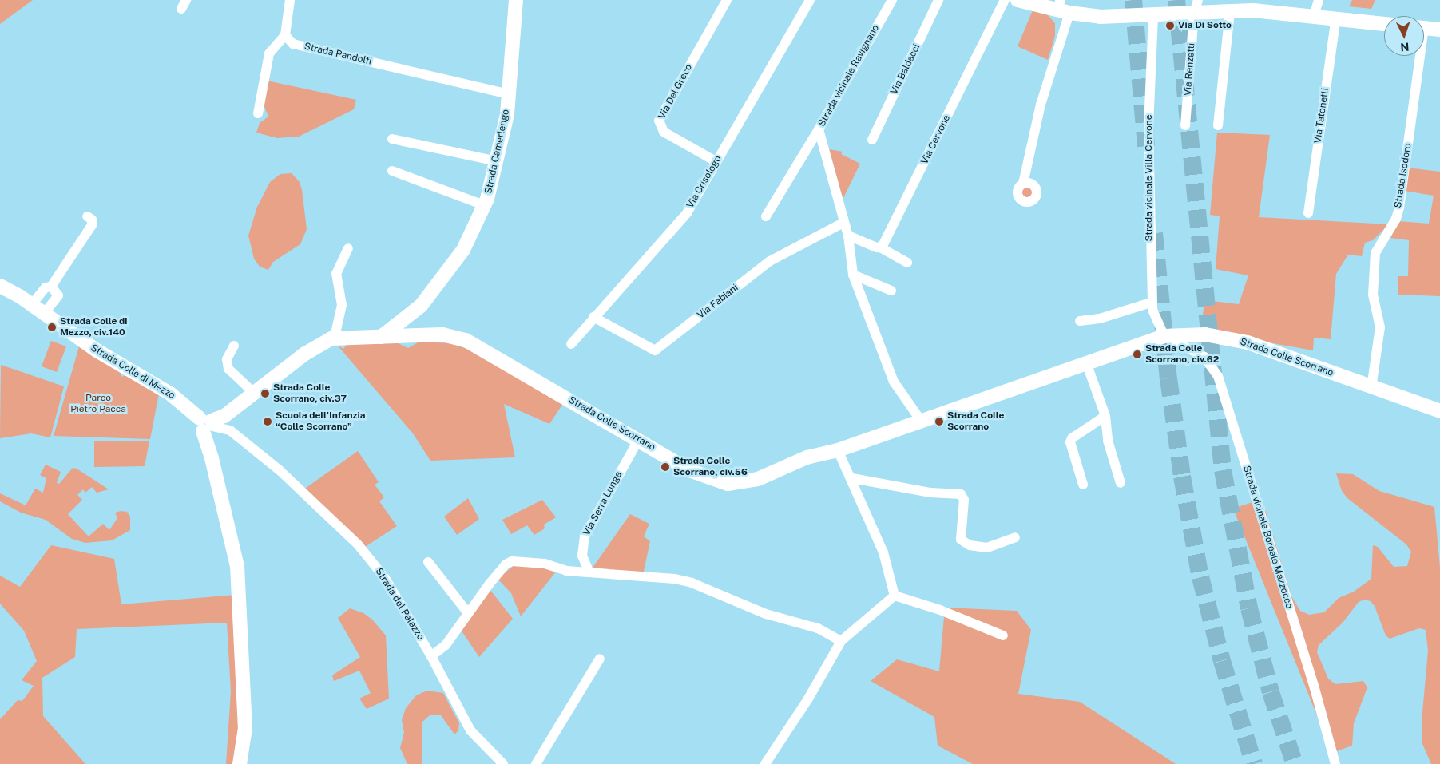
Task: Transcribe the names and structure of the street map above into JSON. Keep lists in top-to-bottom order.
{
  "streets": {
    "street": [
      "Strada Pandolfi",
      "Via Baldacci",
      "Via Renzetti",
      "Strada vicinale Ravignano",
      "Via Del Greco",
      "Via Tatonetti",
      "Via Cervone",
      "Strada Camerlengo",
      "Strada Isodoro",
      "Strada vicinale Villa Cervone",
      "Via Crisologo",
      "Via Fabiani",
      "Strada Colle Scorrano",
      "Strada Colle di Mezzo",
      "Via Serra Lunga",
      "Strada vicinale Boreale Mazzocco",
      "Strada del Palazzo"
    ]
  },
  "crossings": [
    ["Strada Pandolfi", "Strada Camerlengo"],
    ["Strada vicinale Ravignano", "Via Fabiani"],
    ["Strada vicinale Ravignano", "Strada Colle Scorrano"],
    ["Via Del Greco", "Via Crisologo"],
    ["Strada Camerlengo", "Strada Colle Scorrano"],
    ["Strada Isodoro", "Strada Colle Scorrano"],
    ["Strada vicinale Villa Cervone", "Strada Colle Scorrano"],
    ["Strada vicinale Villa Cervone", "Strada vicinale Boreale Mazzocco"],
    ["Via Crisologo", "Via Fabiani"],
    ["Strada Colle Scorrano", "Strada Colle di Mezzo"],
    ["Strada Colle Scorrano", "Via Serra Lunga"],
    ["Strada Colle Scorrano", "Strada vicinale Boreale Mazzocco"],
    ["Strada Colle Scorrano", "Strada del Palazzo"],
    ["Strada Colle di Mezzo", "Strada del Palazzo"]
  ],
  "parks": ["Parco Pietro Pacca"],
  "places": [
    "Via Di Sotto",
    "Strada Colle di Mezzo, civ.140",
    "Strada Colle Scorrano, civ.62",
    "Strada Colle Scorrano, civ.37",
    "Scuola dell’Infanzia “Colle Scorrano”",
    "Strada Colle Scorrano",
    "Strada Colle Scorrano, civ.56"
  ],
  "north": "bottom"
}
